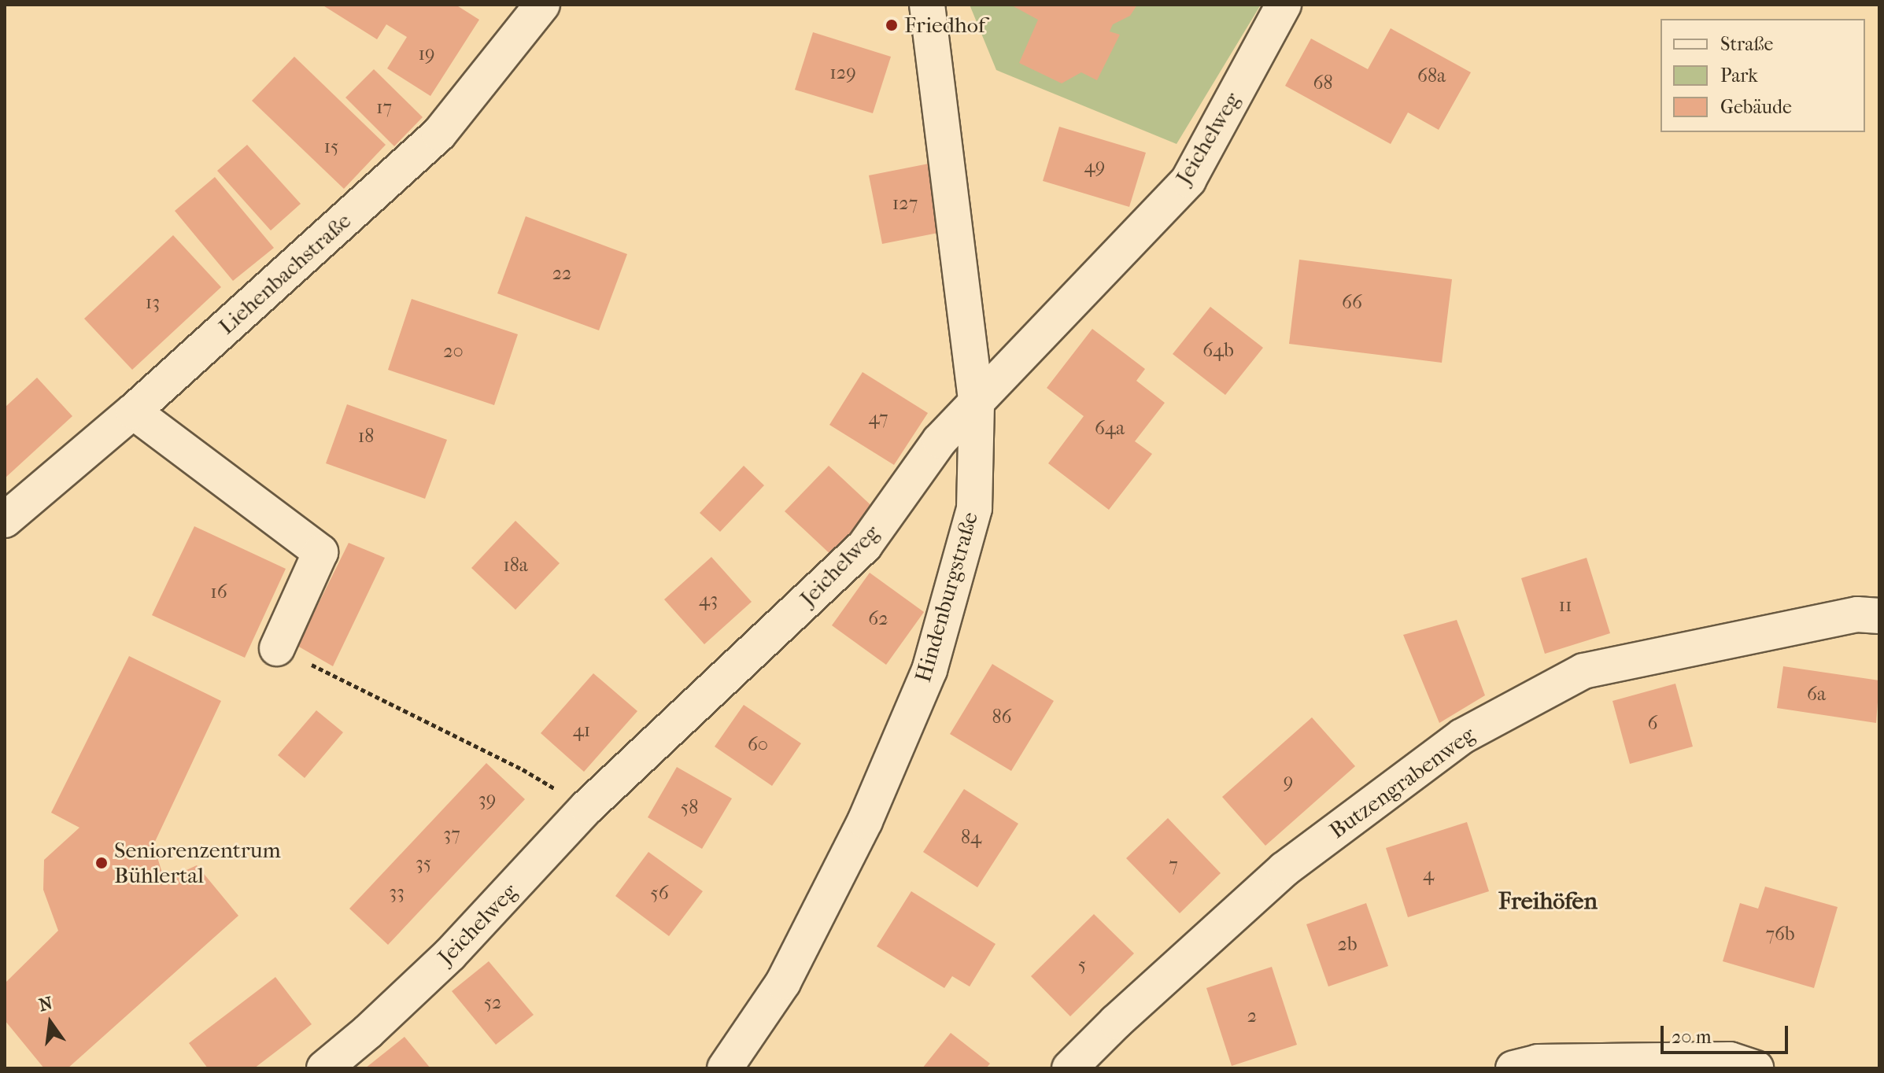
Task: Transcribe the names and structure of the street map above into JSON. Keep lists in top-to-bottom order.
{
  "streets": {
    "street": [
      "Jeichelweg",
      "Liehenbachstraße",
      "Hindenburgstraße",
      "Butzengrabenweg"
    ]
  },
  "crossings": [
    ["Jeichelweg", "Hindenburgstraße"]
  ],
  "districts": ["Freihöfen"],
  "places": ["Friedhof", "Seniorenzentrum Bühlertal"],
  "house_numbers": [
    "19",
    "129",
    "68a",
    "68",
    "17",
    "15",
    "49",
    "127",
    "22",
    "13",
    "66",
    "64b",
    "20",
    "47",
    "64a",
    "18",
    "18a",
    "16",
    "43",
    "11",
    "62",
    "6a",
    "86",
    "6",
    "41",
    "60",
    "9",
    "39",
    "58",
    "37",
    "84",
    "35",
    "7",
    "4",
    "33",
    "56",
    "76b",
    "2b",
    "5",
    "52",
    "2"
  ],
  "legend": ["Straße", "Park", "Gebäude"],
  "scale_bar": "20 m",
  "north": "top"
}
